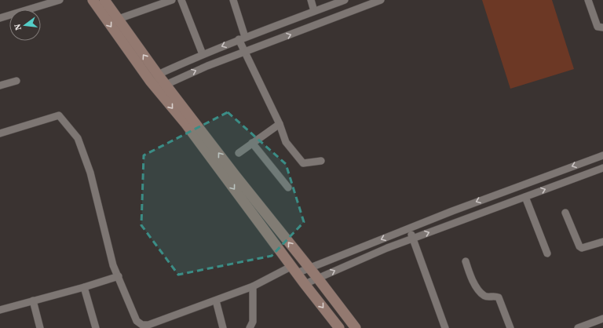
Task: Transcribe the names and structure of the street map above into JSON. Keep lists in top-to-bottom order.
{
  "north": "left"
}
